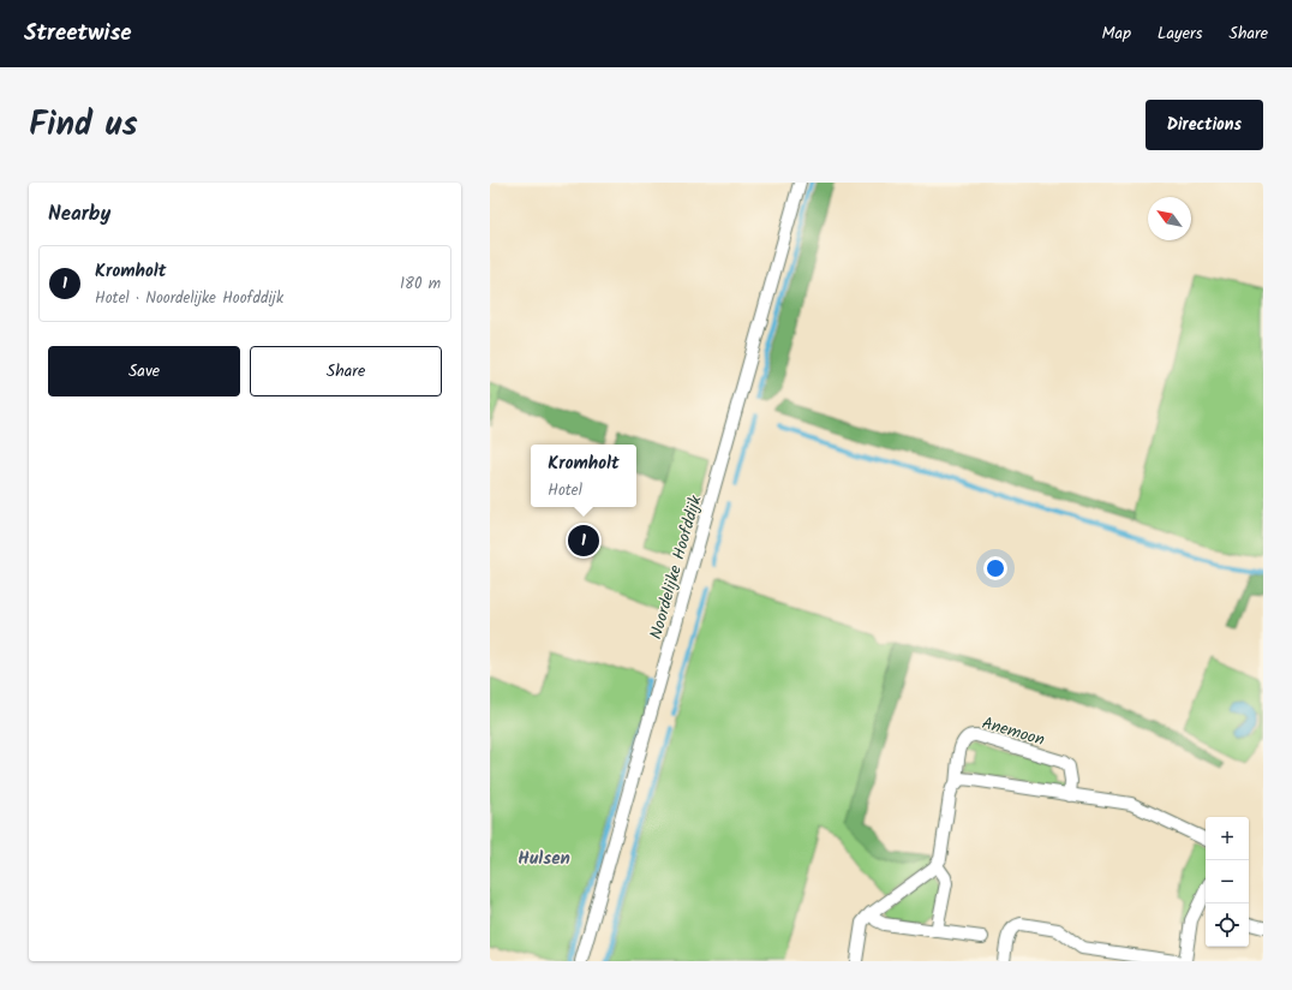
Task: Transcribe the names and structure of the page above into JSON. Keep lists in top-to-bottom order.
{
  "streets": {
    "street": ["Noordelijke Hoofddijk", "Anemoon"]
  },
  "districts": ["Hulsen"],
  "north": "top left",
  "page": {
    "header": "Streetwise",
    "nav": ["Map", "Layers", "Share"],
    "title": "Find us",
    "buttons": [
      "Directions",
      ["Save", "Share"]
    ],
    "heading": "Nearby",
    "list": [
      {
        "mark": "1",
        "name": "Kromholt",
        "note": "Hotel · Noordelijke Hoofddijk",
        "value": "180 m"
      }
    ],
    "popup": ["Kromholt", "Hotel"],
    "pins": "1",
    "map_buttons": ["+", "−"]
  }
}
